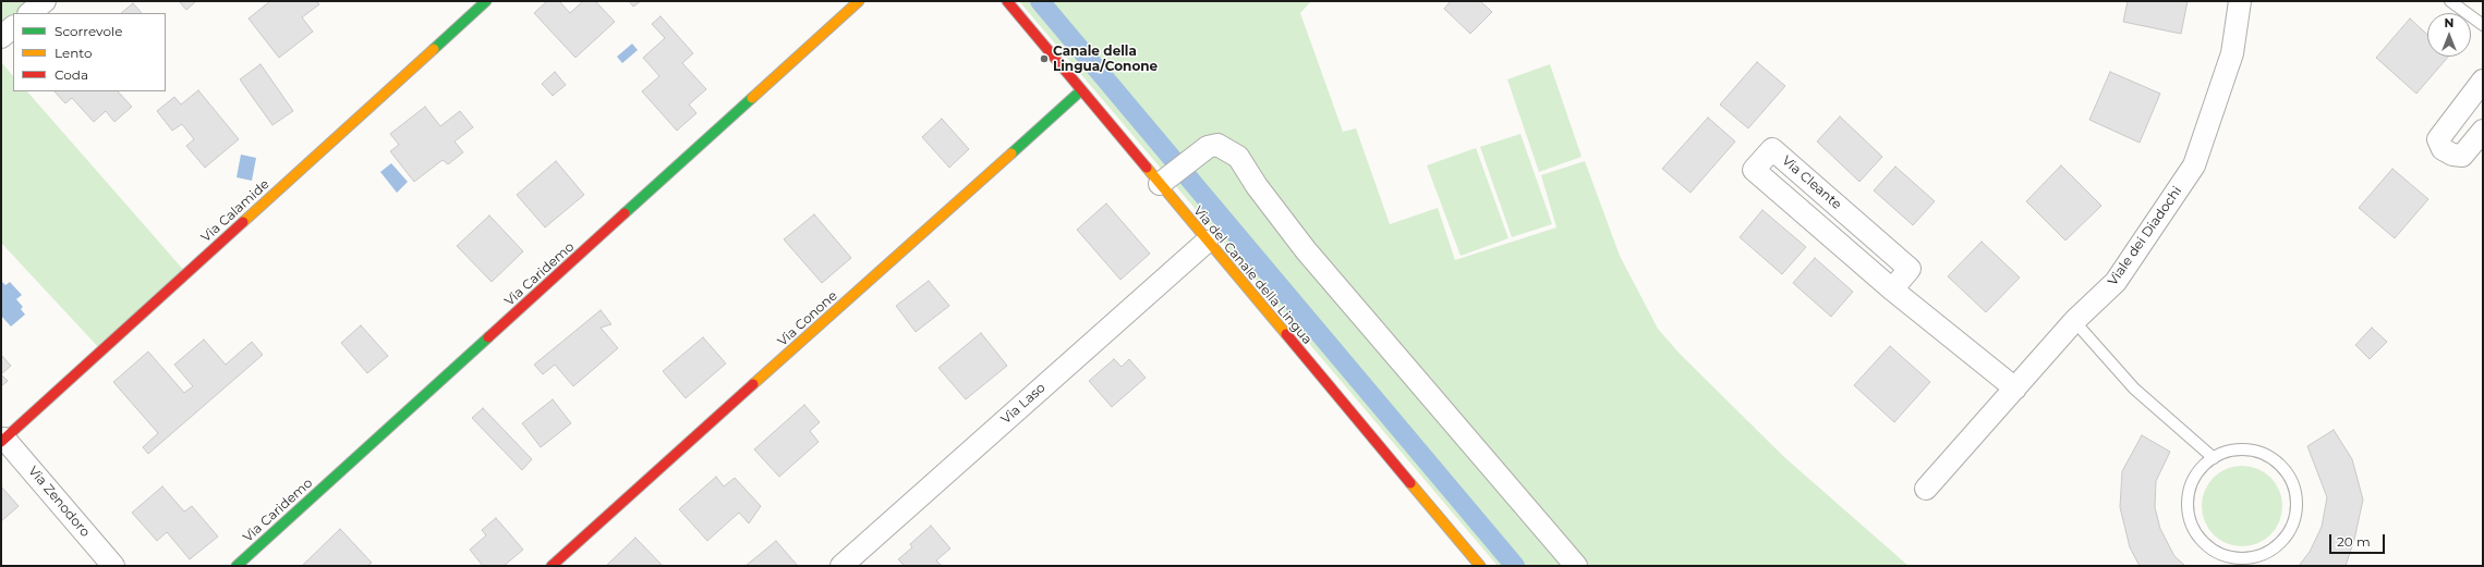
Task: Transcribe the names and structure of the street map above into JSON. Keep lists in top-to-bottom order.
{
  "streets": {
    "street": [
      "Via Cleante",
      "Via Calamide",
      "Viale dei Diadochi",
      "Via Caridemo",
      "Via del Canale della Lingua",
      "Via Conone",
      "Via Laso",
      "Via Zenodoro"
    ]
  },
  "crossings": [
    ["Via Cleante", "Viale dei Diadochi"],
    ["Via Calamide", "Via Zenodoro"],
    ["Via del Canale della Lingua", "Via Conone"],
    ["Via del Canale della Lingua", "Via Laso"]
  ],
  "places": ["Canale della Lingua/Conone"],
  "legend": ["Scorrevole", "Lento", "Coda"],
  "scale_bar": "20 m",
  "north": "top"
}
